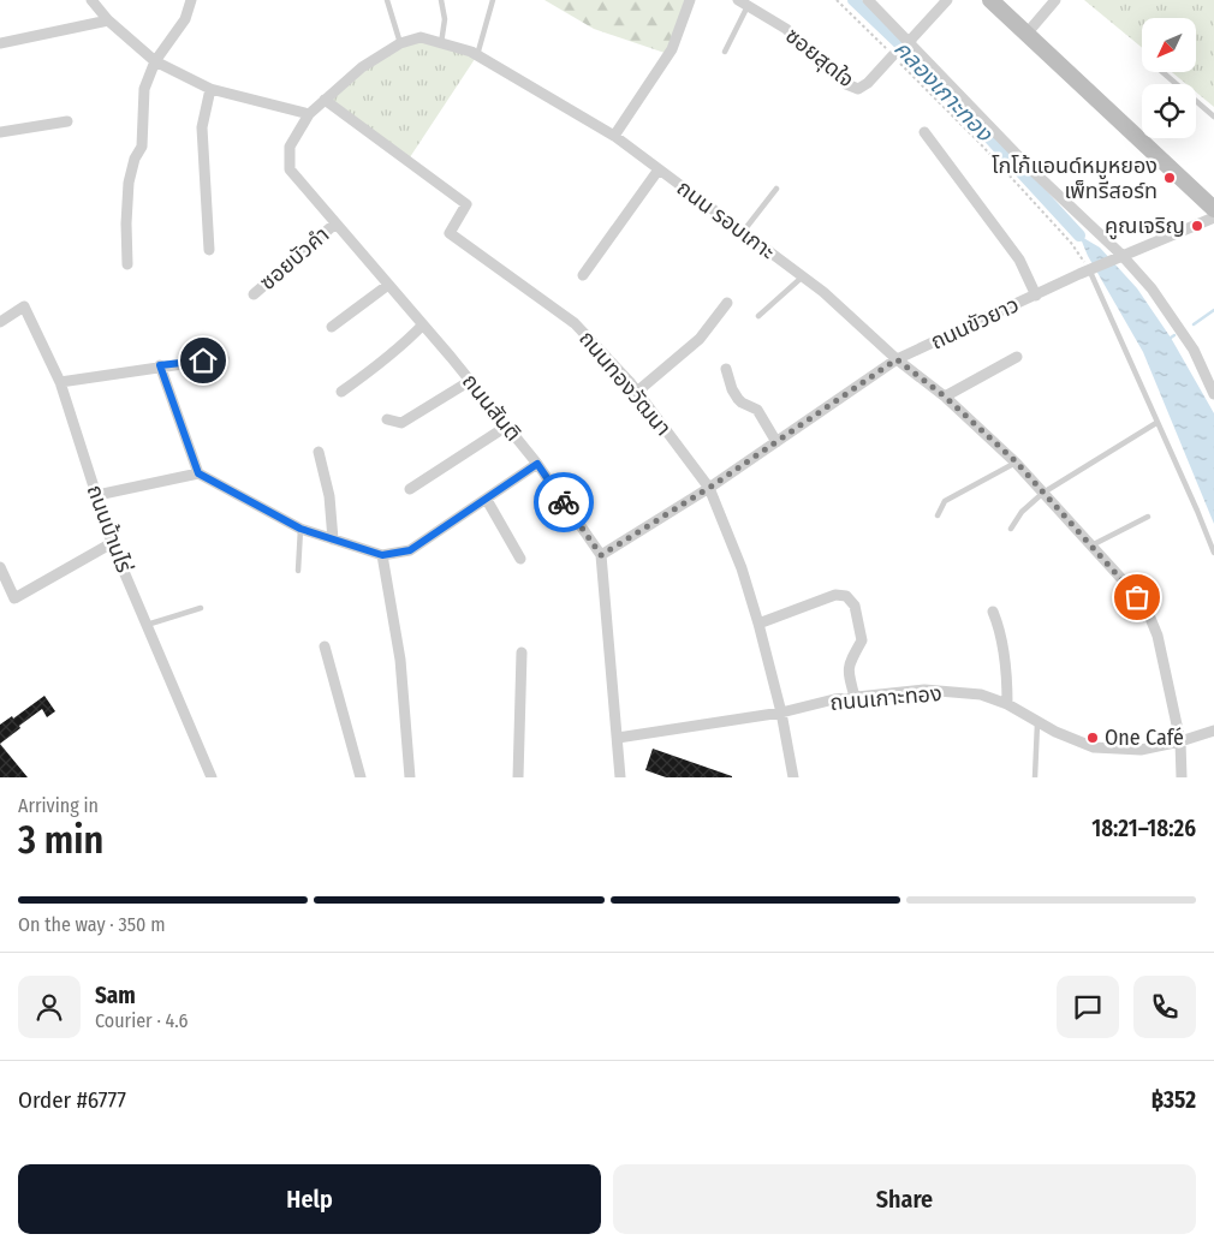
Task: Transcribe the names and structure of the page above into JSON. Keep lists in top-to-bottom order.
{
  "streets": {
    "street": [
      "ซอยสุดใจ",
      "ถนน รอบเกาะ",
      "ซอยบัวคำ",
      "ถนนขัวยาว",
      "ถนนทองวัฒนา",
      "ถนนสันติ",
      "ถนนบ้านไร่",
      "ถนนเกาะทอง"
    ]
  },
  "crossings": [
    ["ถนน รอบเกาะ", "ถนนขัวยาว"],
    ["ถนน รอบเกาะ", "ถนนทองวัฒนา"],
    ["ถนน รอบเกาะ", "ถนนสันติ"],
    ["ถนน รอบเกาะ", "ถนนเกาะทอง"],
    ["ซอยบัวคำ", "ถนนสันติ"],
    ["ถนนขัวยาว", "ถนนทองวัฒนา"],
    ["ถนนขัวยาว", "ถนนสันติ"],
    ["ถนนทองวัฒนา", "ถนนเกาะทอง"],
    ["ถนนสันติ", "ถนนเกาะทอง"]
  ],
  "water": ["คลองเกาะทอง"],
  "places": ["โกโก้แอนด์หมูหยอง เพ็ทรีสอร์ท", "คูณเจริญ", "One Café"],
  "north": "bottom left",
  "page": {
    "heading": ["3 min", "Arriving in", "18:21–18:26"],
    "panel": [
      "Sam",
      "Courier · 4.6",
      "Order #6777",
      "฿352"
    ],
    "bar": "On the way · 350 m",
    "buttons": ["Help", "Share"]
  }
}
